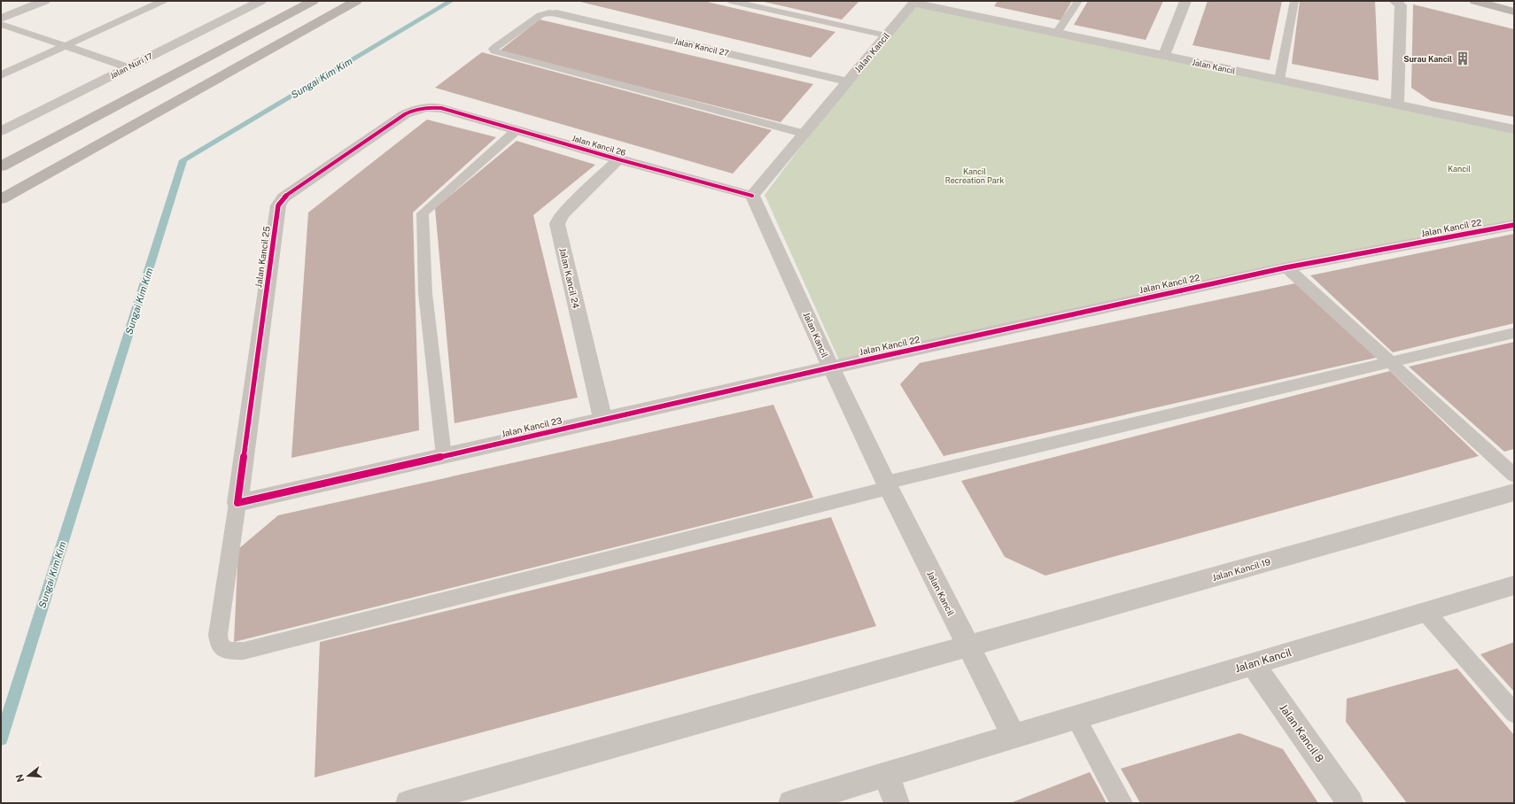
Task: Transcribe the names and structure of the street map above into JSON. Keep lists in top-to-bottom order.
{
  "streets": {
    "street": [
      "Jalan Kancil 27",
      "Jalan Kancil",
      "Jalan Nuri 17",
      "Jalan Kancil 26",
      "Jalan Kancil 22",
      "Jalan Kancil 25",
      "Jalan Kancil 24",
      "Jalan Kancil 23",
      "Jalan Kancil 19",
      "Jalan Kancil 8"
    ]
  },
  "crossings": [
    ["Jalan Kancil 27", "Jalan Kancil"],
    ["Jalan Kancil", "Jalan Kancil 26"],
    ["Jalan Kancil", "Jalan Kancil 22"],
    ["Jalan Kancil", "Jalan Kancil 23"],
    ["Jalan Kancil", "Jalan Kancil 19"],
    ["Jalan Kancil", "Jalan Kancil 8"],
    ["Jalan Kancil 26", "Jalan Kancil 25"],
    ["Jalan Kancil 26", "Jalan Kancil 24"],
    ["Jalan Kancil 22", "Jalan Kancil 23"],
    ["Jalan Kancil 25", "Jalan Kancil 23"],
    ["Jalan Kancil 24", "Jalan Kancil 23"]
  ],
  "water": ["Sungai Kim Kim"],
  "parks": ["Kancil", "Kancil Recreation Park"],
  "places": {
    "building": ["Surau Kancil"]
  },
  "north": "left"
}
